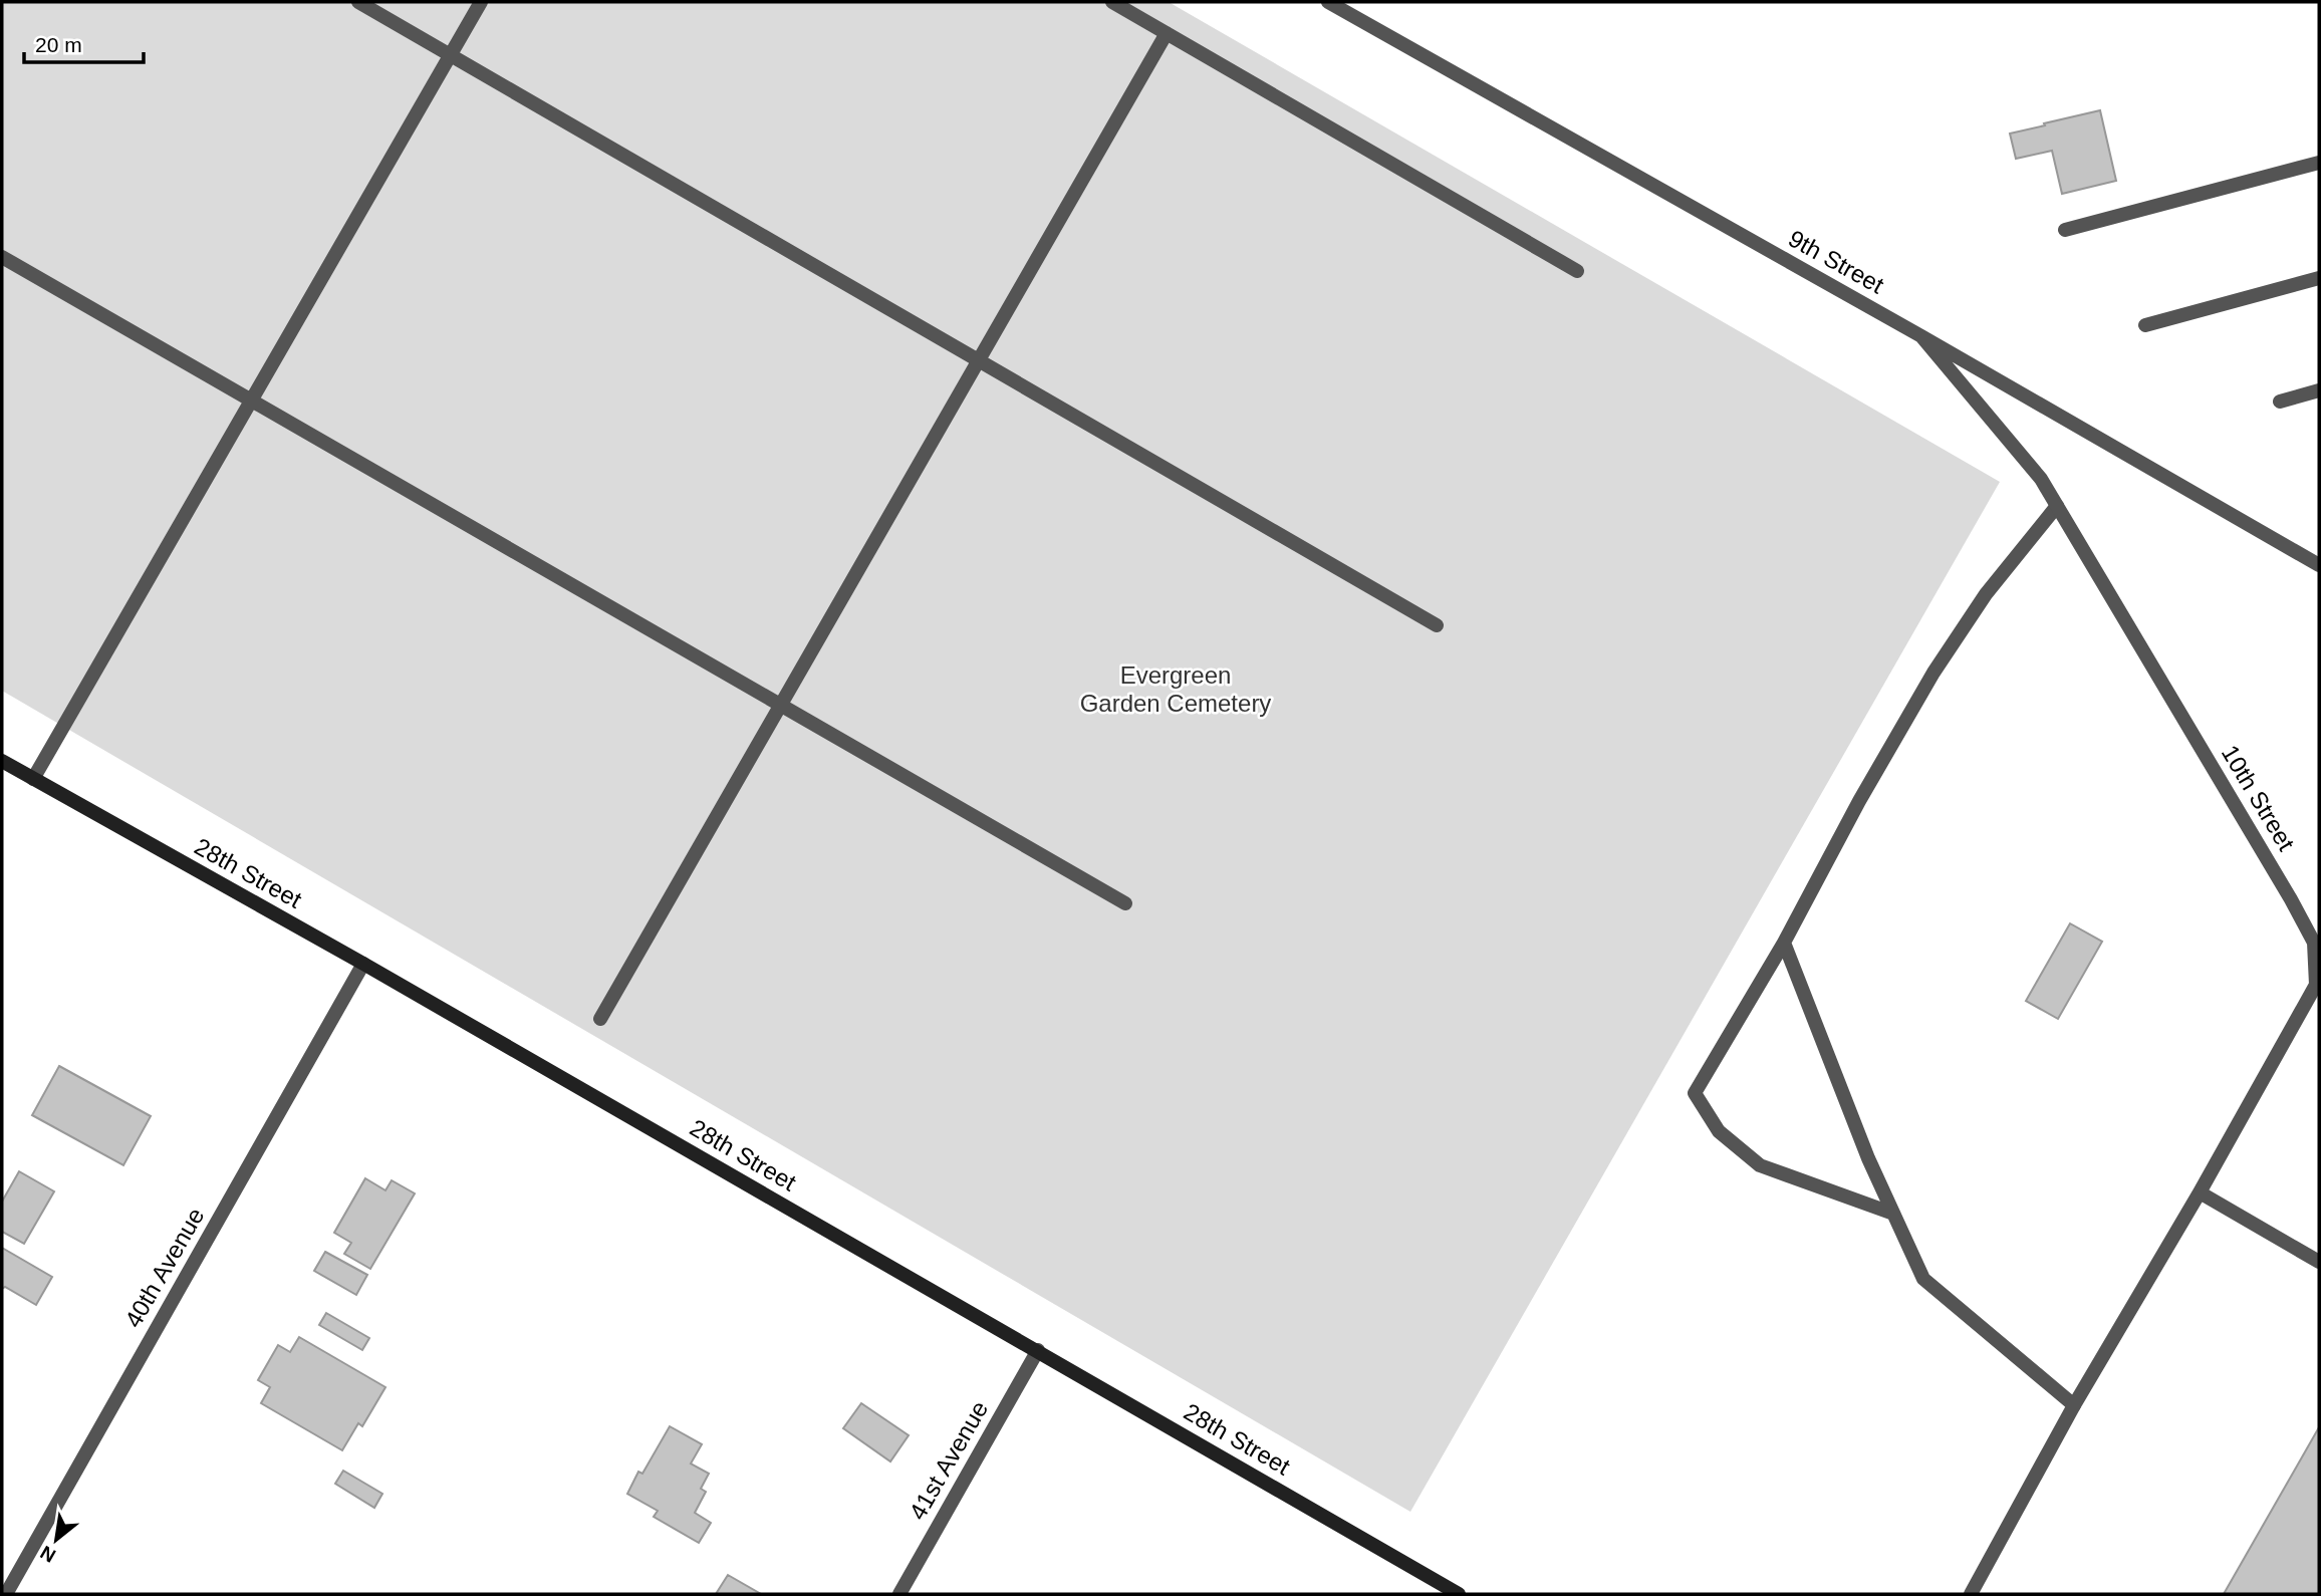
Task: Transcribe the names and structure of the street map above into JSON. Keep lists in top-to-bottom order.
{
  "streets": {
    "main road": ["28th Street"],
    "street": [
      "9th Street",
      "10th Street",
      "40th Avenue",
      "41st Avenue"
    ]
  },
  "crossings": [
    ["9th Street", "10th Street"],
    ["28th Street", "40th Avenue"],
    ["28th Street", "41st Avenue"]
  ],
  "parks": ["Evergreen Garden Cemetery"],
  "scale_bar": "20 m",
  "north": "bottom left"
}
